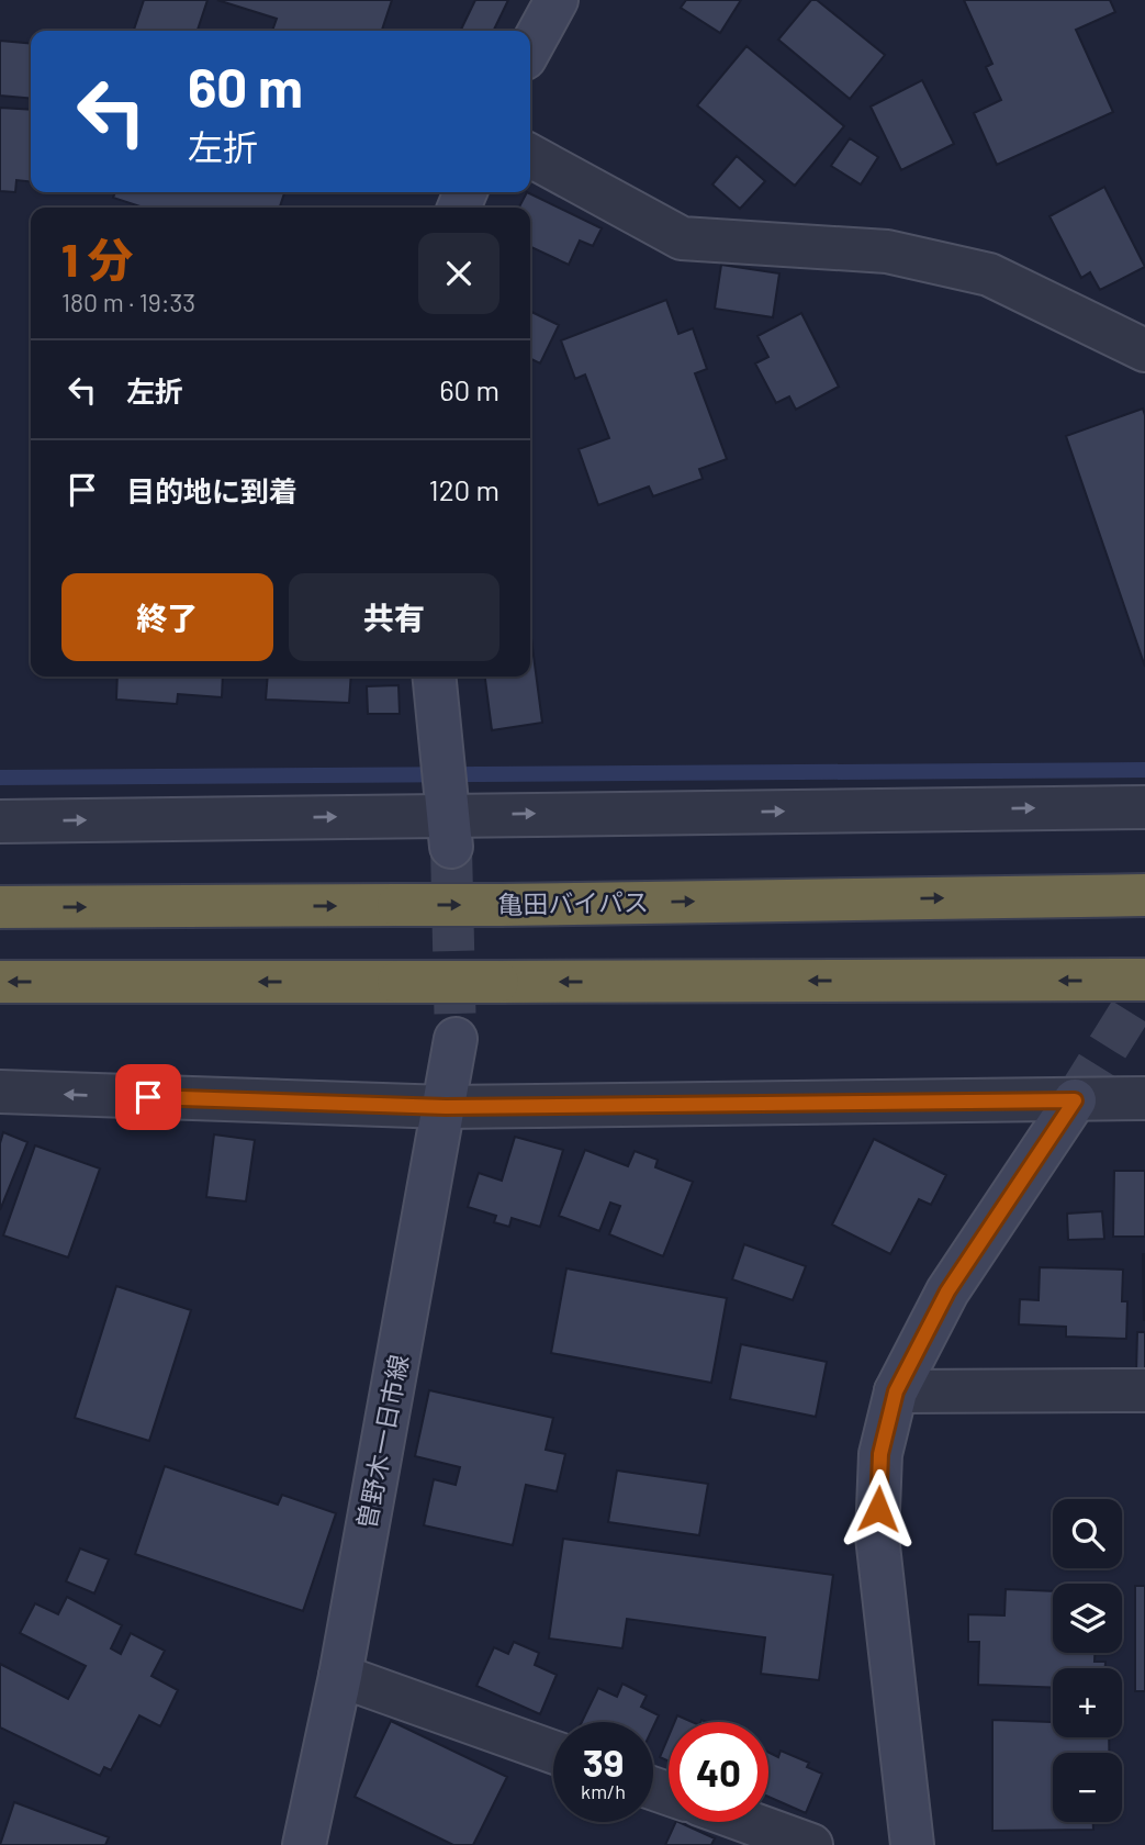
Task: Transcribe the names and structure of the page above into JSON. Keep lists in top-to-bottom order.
{
  "streets": {
    "highway": ["亀田バイパス"],
    "main road": ["曽野木一日市線"]
  },
  "page": {
    "turn": ["60 m", "左折"],
    "heading": ["1 分", "180 m · 19:33"],
    "list": [
      {
        "name": "左折",
        "value": "60 m"
      },
      {
        "name": "目的地に到着",
        "value": "120 m"
      }
    ],
    "buttons": ["終了", "共有"],
    "map_buttons": ["+", "−"],
    "speed": "39 km/h",
    "limit": "40"
  }
}
